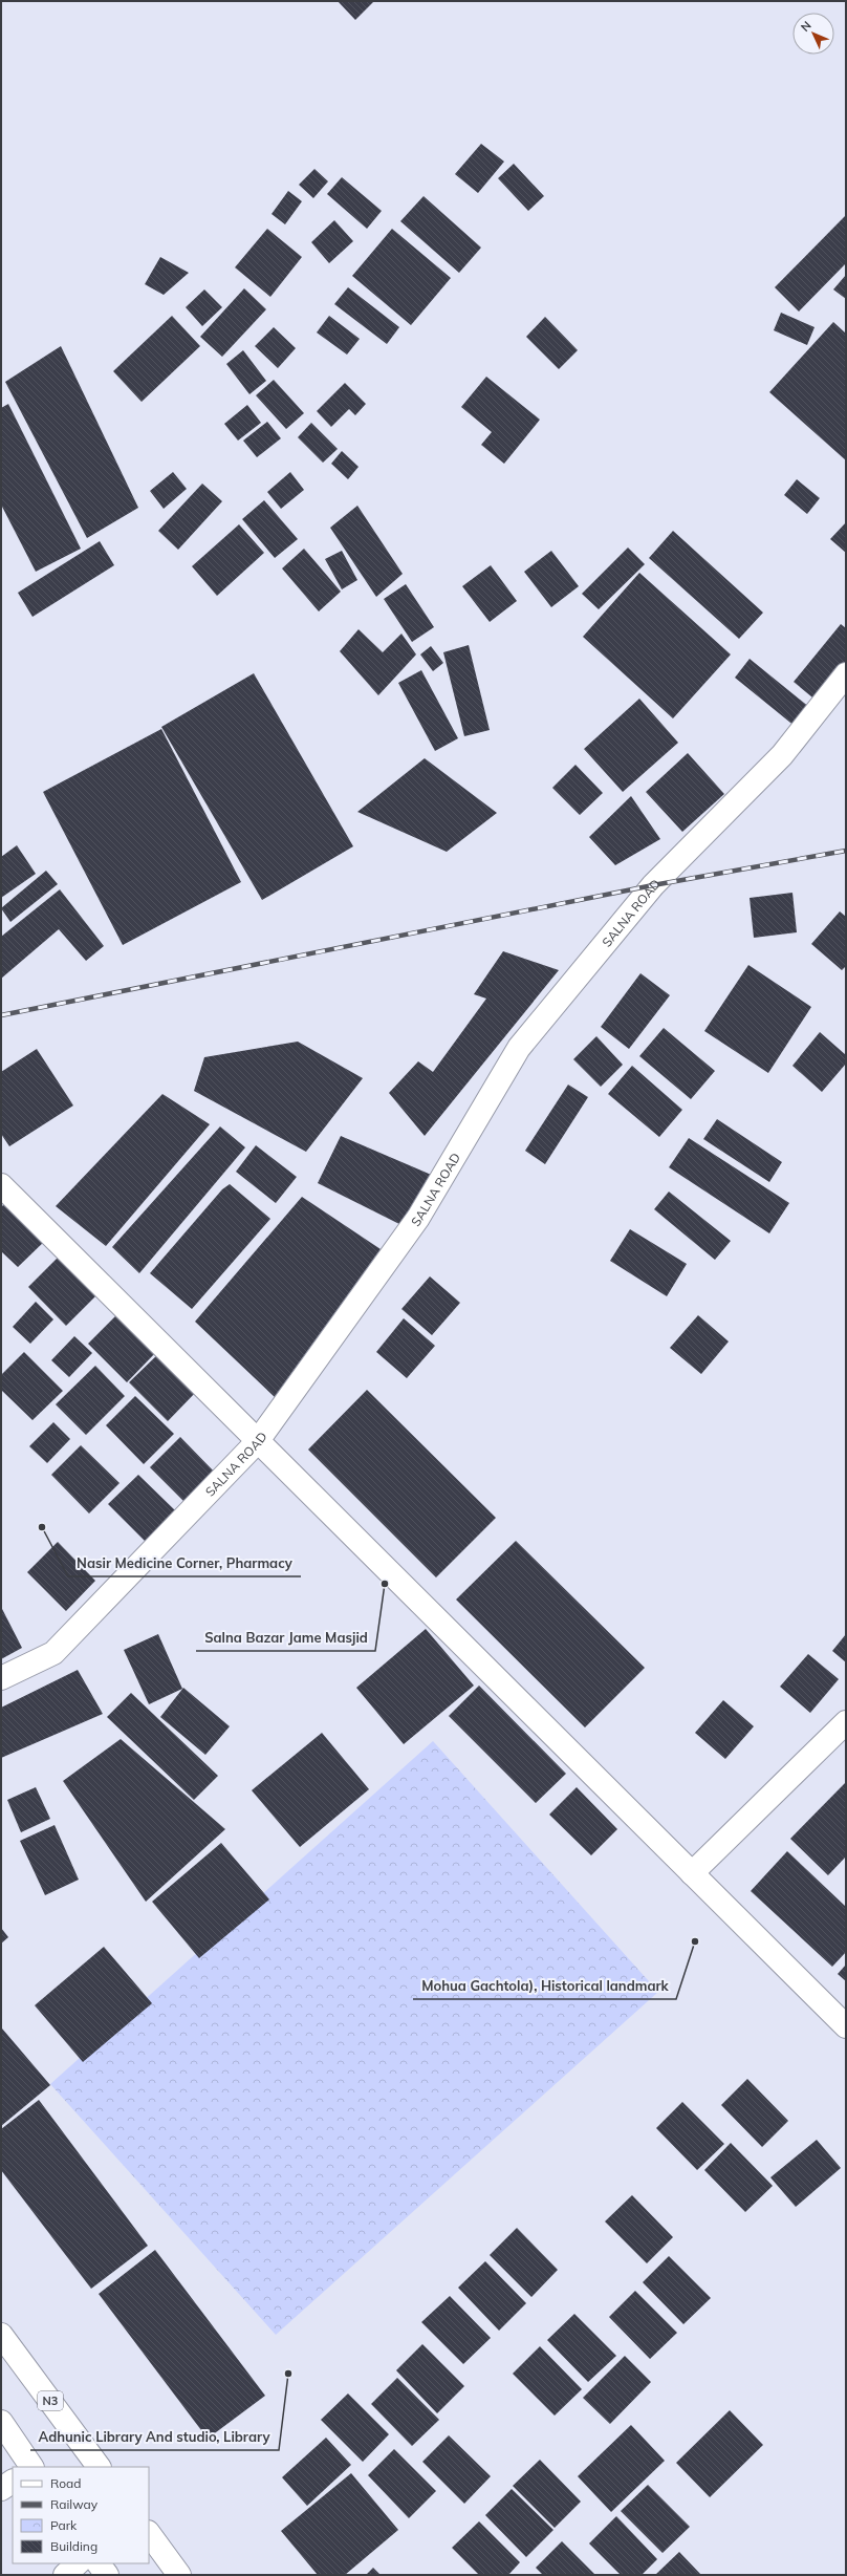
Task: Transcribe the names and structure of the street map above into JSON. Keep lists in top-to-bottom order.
{
  "streets": {
    "main road": ["SALNA ROAD", "N3"]
  },
  "places": [
    "Nasir Medicine Corner, Pharmacy",
    "Salna Bazar Jame Masjid",
    "Mohua Gachtola), Historical landmark",
    "Adhunic Library And studio, Library"
  ],
  "legend": [
    "Road",
    "Railway",
    "Park",
    "Building"
  ],
  "north": "top left"
}
